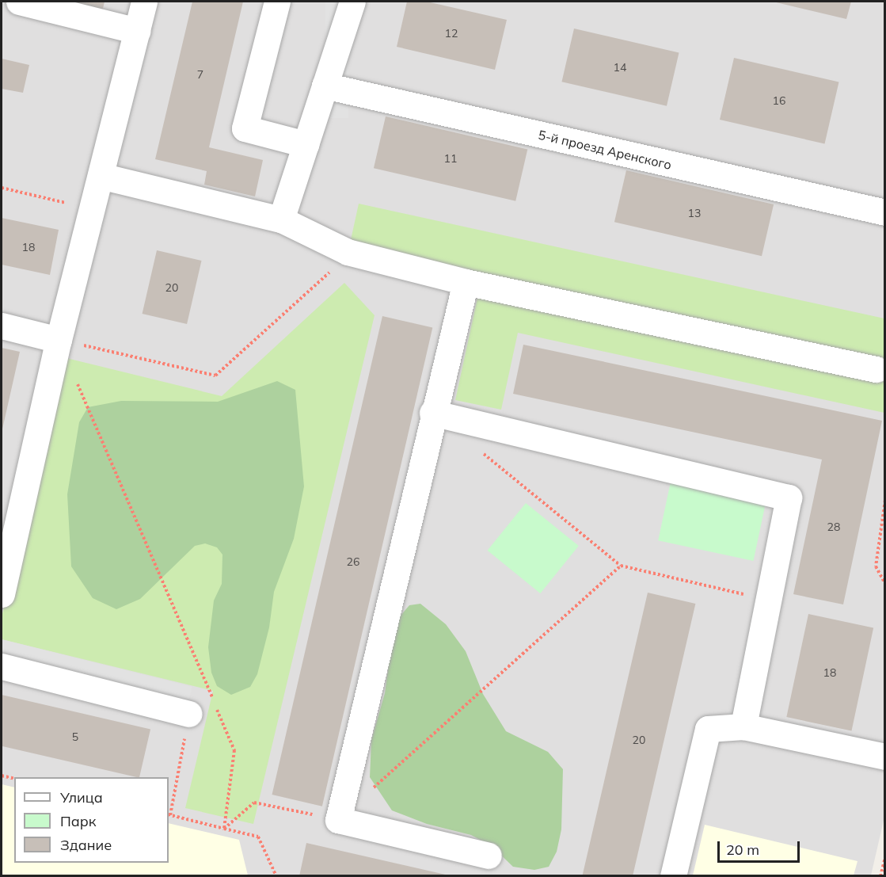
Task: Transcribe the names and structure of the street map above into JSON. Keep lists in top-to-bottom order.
{
  "streets": {
    "street": ["5-й проезд Аренского"]
  },
  "house_numbers": [
    "12",
    "14",
    "7",
    "16",
    "11",
    "13",
    "18",
    "20",
    "28",
    "26",
    "18",
    "5",
    "20"
  ],
  "legend": ["Улица", "Парк", "Здание"],
  "scale_bar": "20 m"
}
